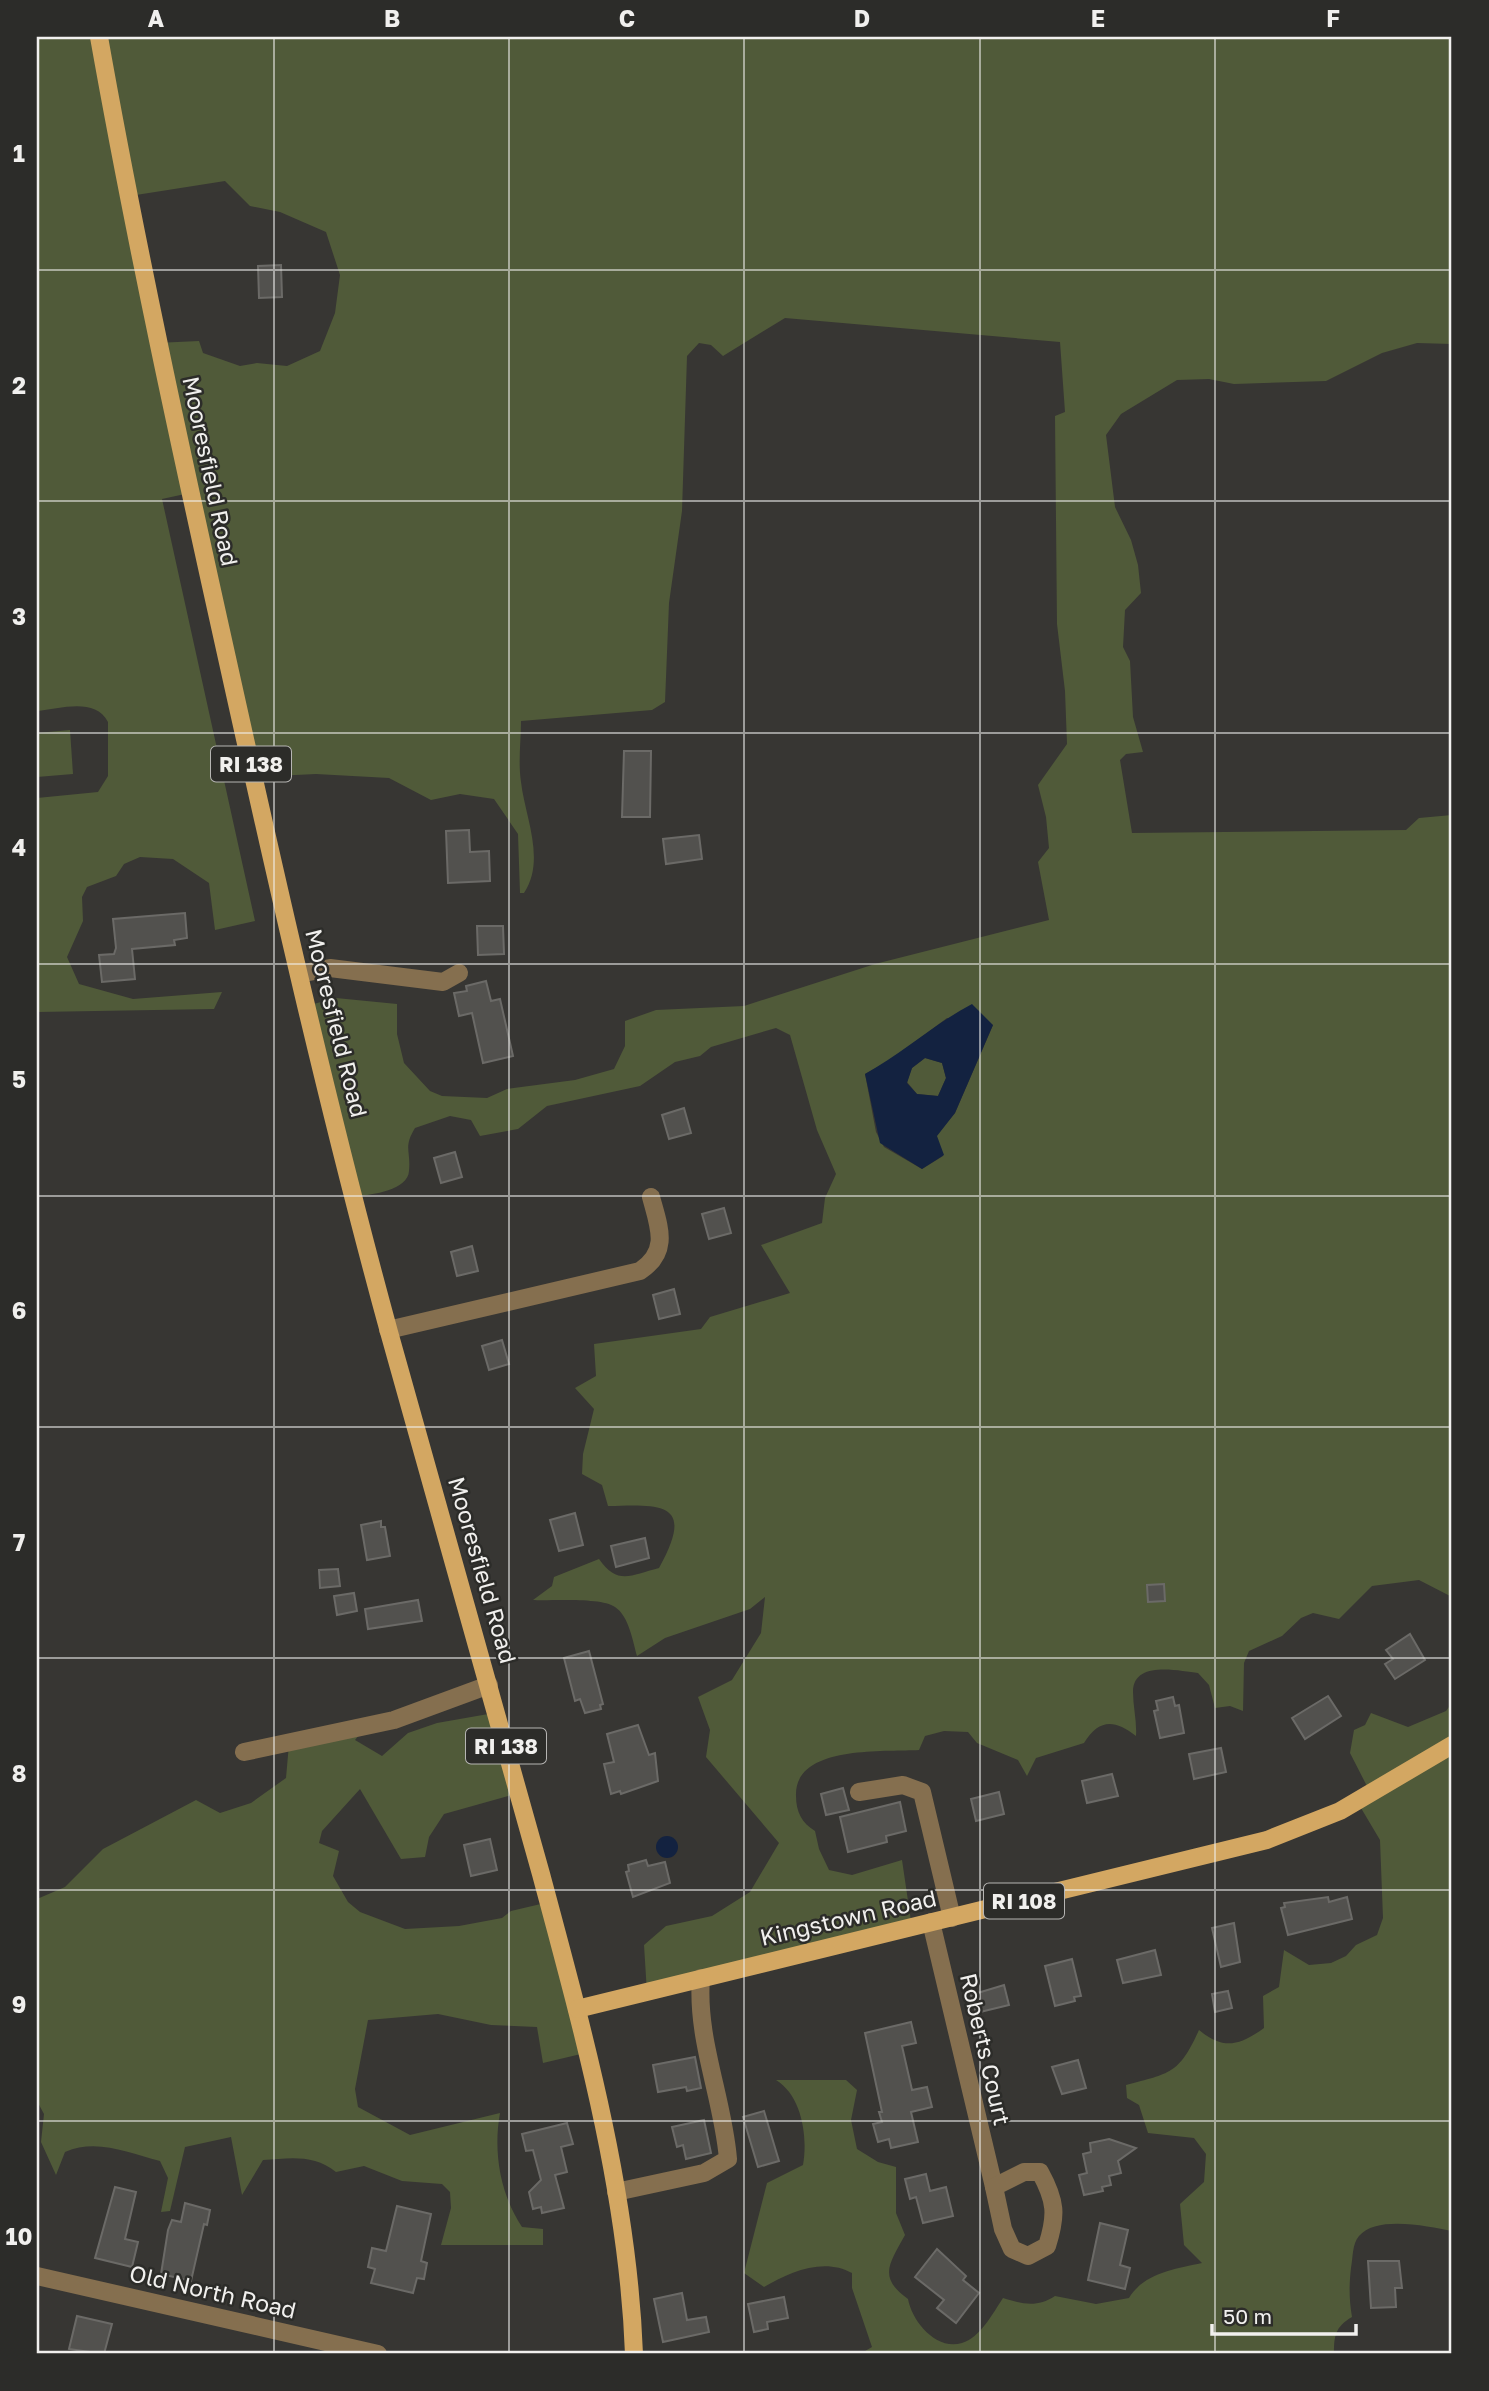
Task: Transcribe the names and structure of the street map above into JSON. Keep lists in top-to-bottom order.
{
  "streets": {
    "main road": [
      "Mooresfield Road",
      "RI 138",
      "RI 108",
      "Kingstown Road"
    ],
    "street": ["Roberts Court", "Old North Road"]
  },
  "crossings": [
    ["Mooresfield Road", "RI 138"],
    ["Mooresfield Road", "Kingstown Road"],
    ["RI 138", "Kingstown Road"],
    ["Kingstown Road", "Roberts Court"]
  ],
  "scale_bar": "50 m",
  "grid": {
    "columns": [
      "A",
      "B",
      "C",
      "D",
      "E",
      "F"
    ],
    "rows": [
      "1",
      "2",
      "3",
      "4",
      "5",
      "6",
      "7",
      "8",
      "9",
      "10"
    ]
  }
}
